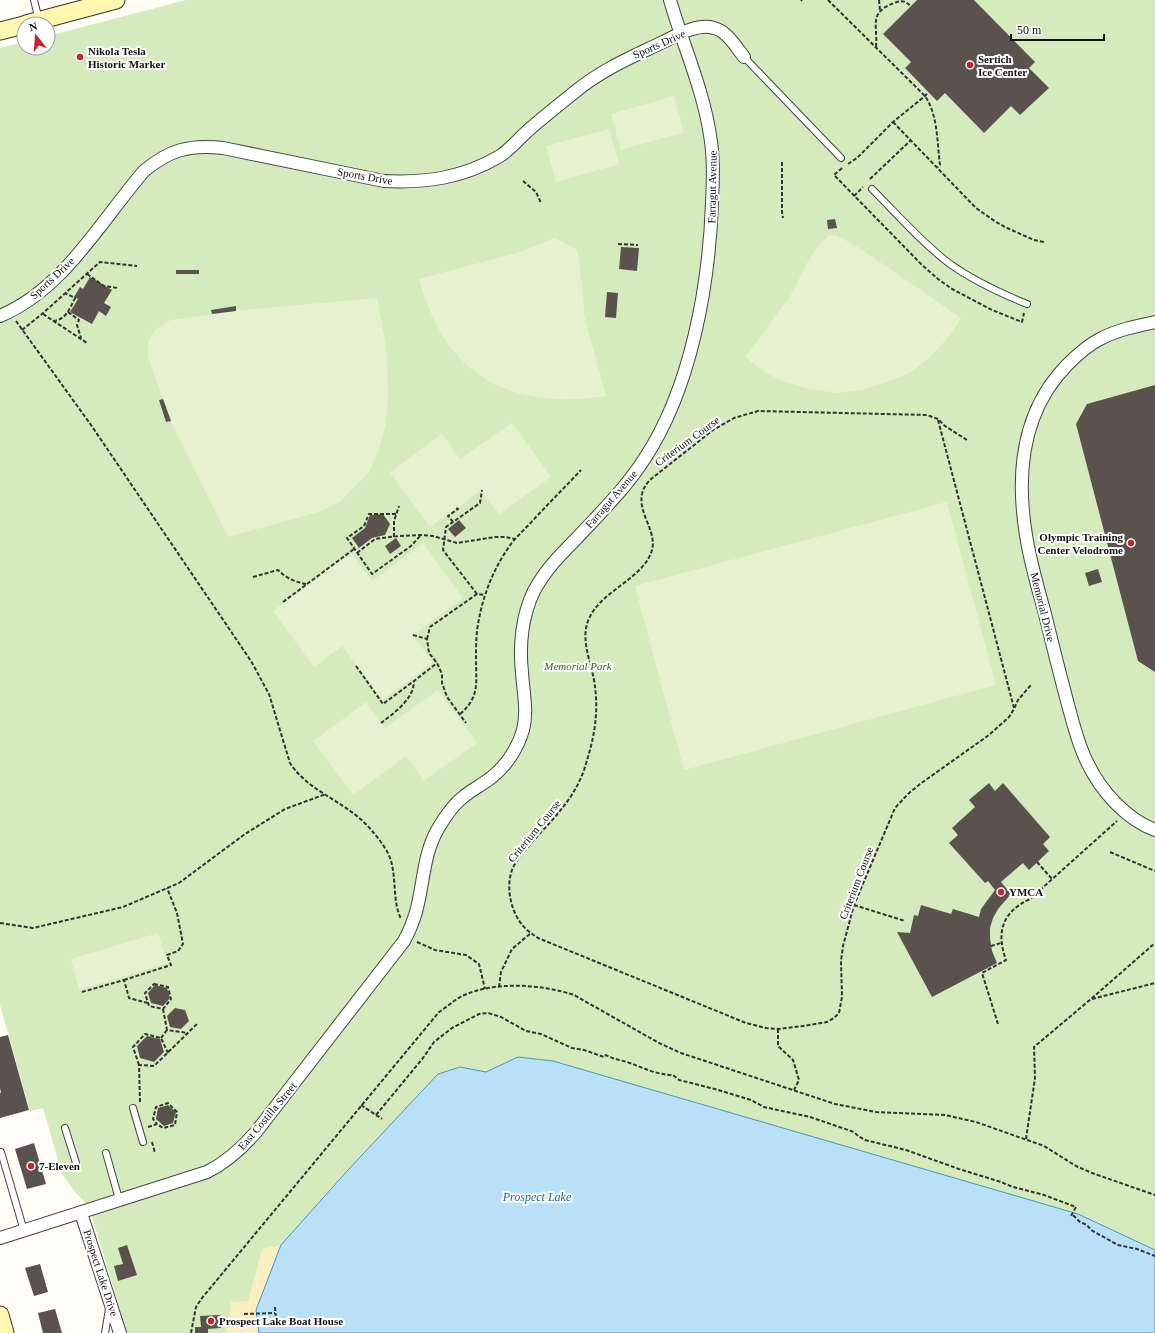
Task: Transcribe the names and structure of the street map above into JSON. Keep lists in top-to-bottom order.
{
  "streets": {
    "street": [
      "Sports Drive",
      "Farragut Avenue",
      "Memorial Drive",
      "East Costilla Street",
      "Prospect Lake Drive"
    ],
    "path": ["Criterium Course"]
  },
  "crossings": [
    ["Sports Drive", "Farragut Avenue"],
    ["Farragut Avenue", "East Costilla Street"],
    ["East Costilla Street", "Prospect Lake Drive"]
  ],
  "water": ["Prospect Lake"],
  "parks": ["Memorial Park"],
  "places": [
    "Nikola Tesla Historic Marker",
    "Sertich Ice Center",
    "Olympic Training Center Velodrome",
    "YMCA",
    "7-Eleven",
    "Prospect Lake Boat House"
  ],
  "scale_bar": "50 m",
  "north": "top"
}
